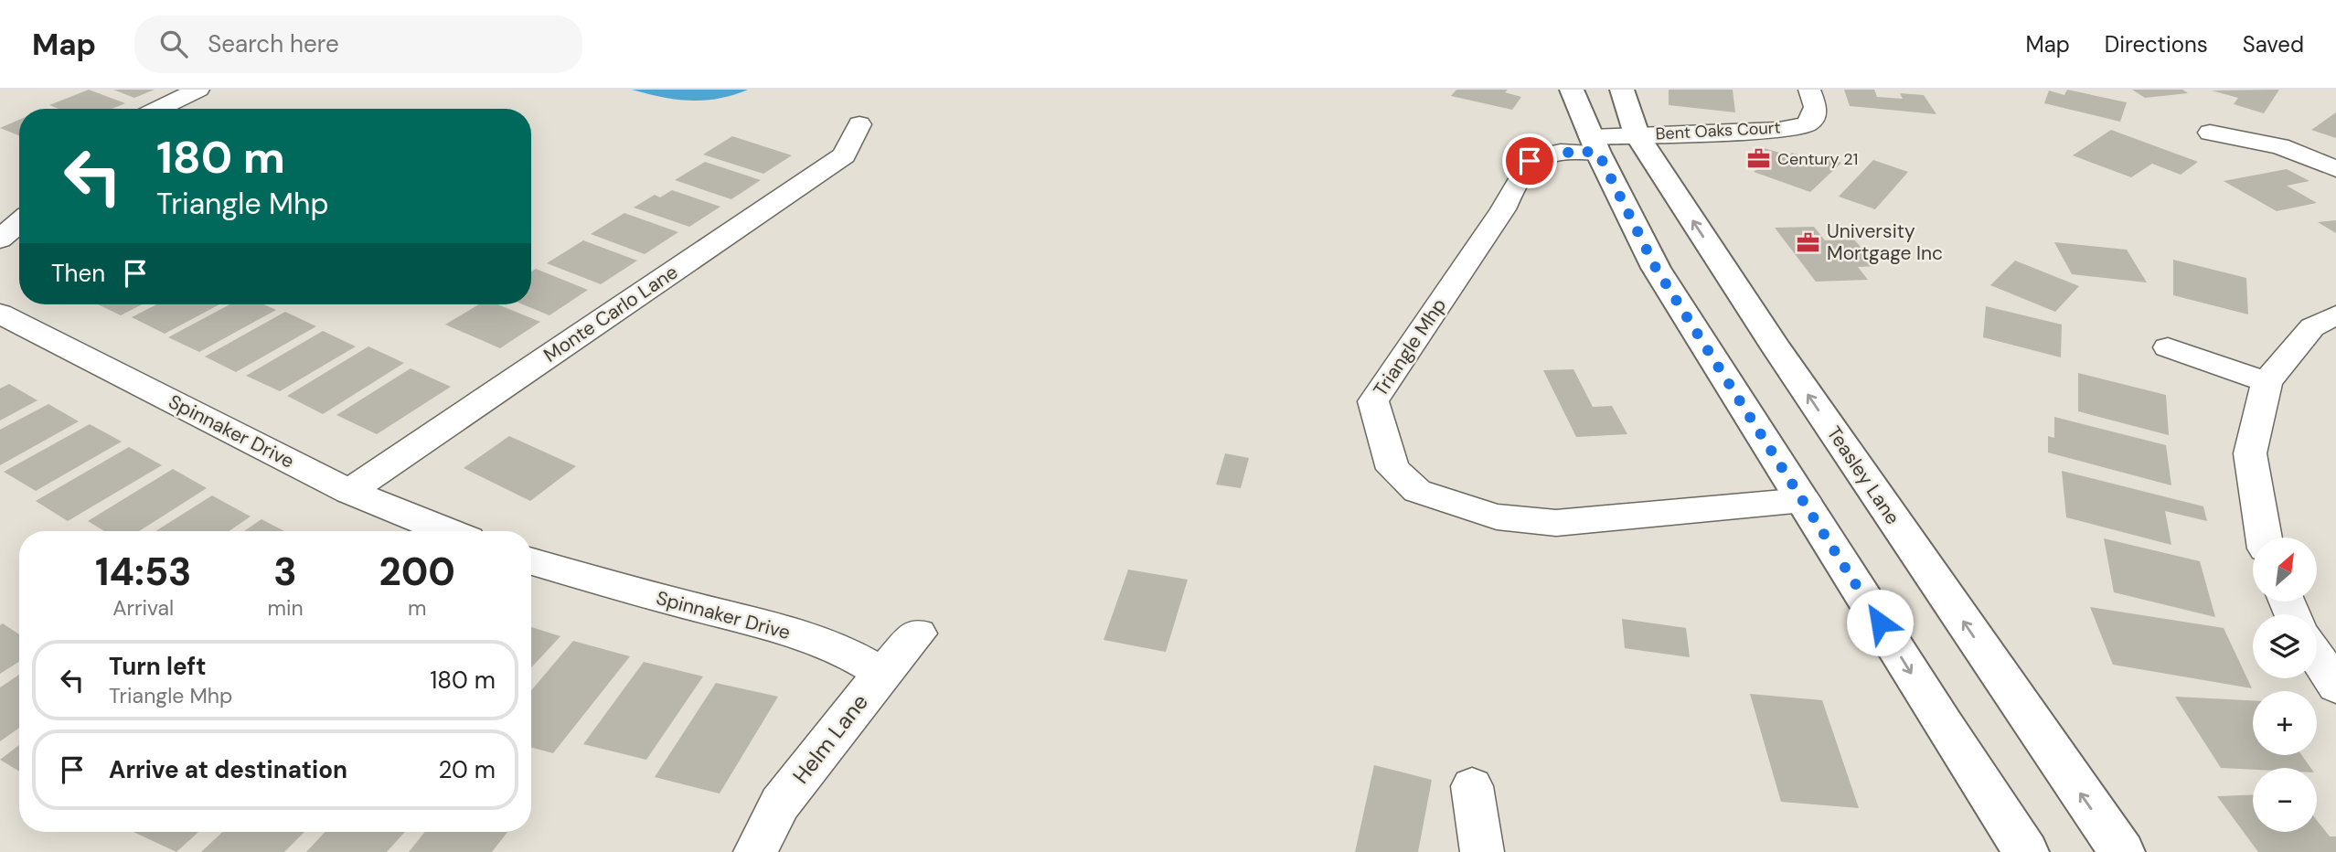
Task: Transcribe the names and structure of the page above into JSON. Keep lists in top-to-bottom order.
{
  "streets": {
    "main road": ["Teasley Lane"],
    "street": [
      "Bent Oaks Court",
      "Monte Carlo Lane",
      "Triangle Mhp",
      "Spinnaker Drive",
      "Helm Lane"
    ]
  },
  "crossings": [
    ["Bent Oaks Court", "Triangle Mhp"],
    ["Bent Oaks Court", "Teasley Lane"],
    ["Monte Carlo Lane", "Spinnaker Drive"],
    ["Spinnaker Drive", "Helm Lane"]
  ],
  "places": {
    "office": ["Century 21", "University Mortgage Inc"]
  },
  "north": "top right",
  "page": {
    "header": "Map",
    "search": "Search here",
    "nav": ["Map", "Directions", "Saved"],
    "turn": ["180 m", "Triangle Mhp"],
    "then": "Then",
    "eta": [
      "14:53",
      "Arrival",
      "3",
      "min",
      "200",
      "m"
    ],
    "map_buttons": ["+", "−"],
    "list": [
      {
        "name": "Turn left",
        "note": "Triangle Mhp",
        "value": "180 m"
      },
      {
        "name": "Arrive at destination",
        "value": "20 m"
      }
    ]
  }
}
